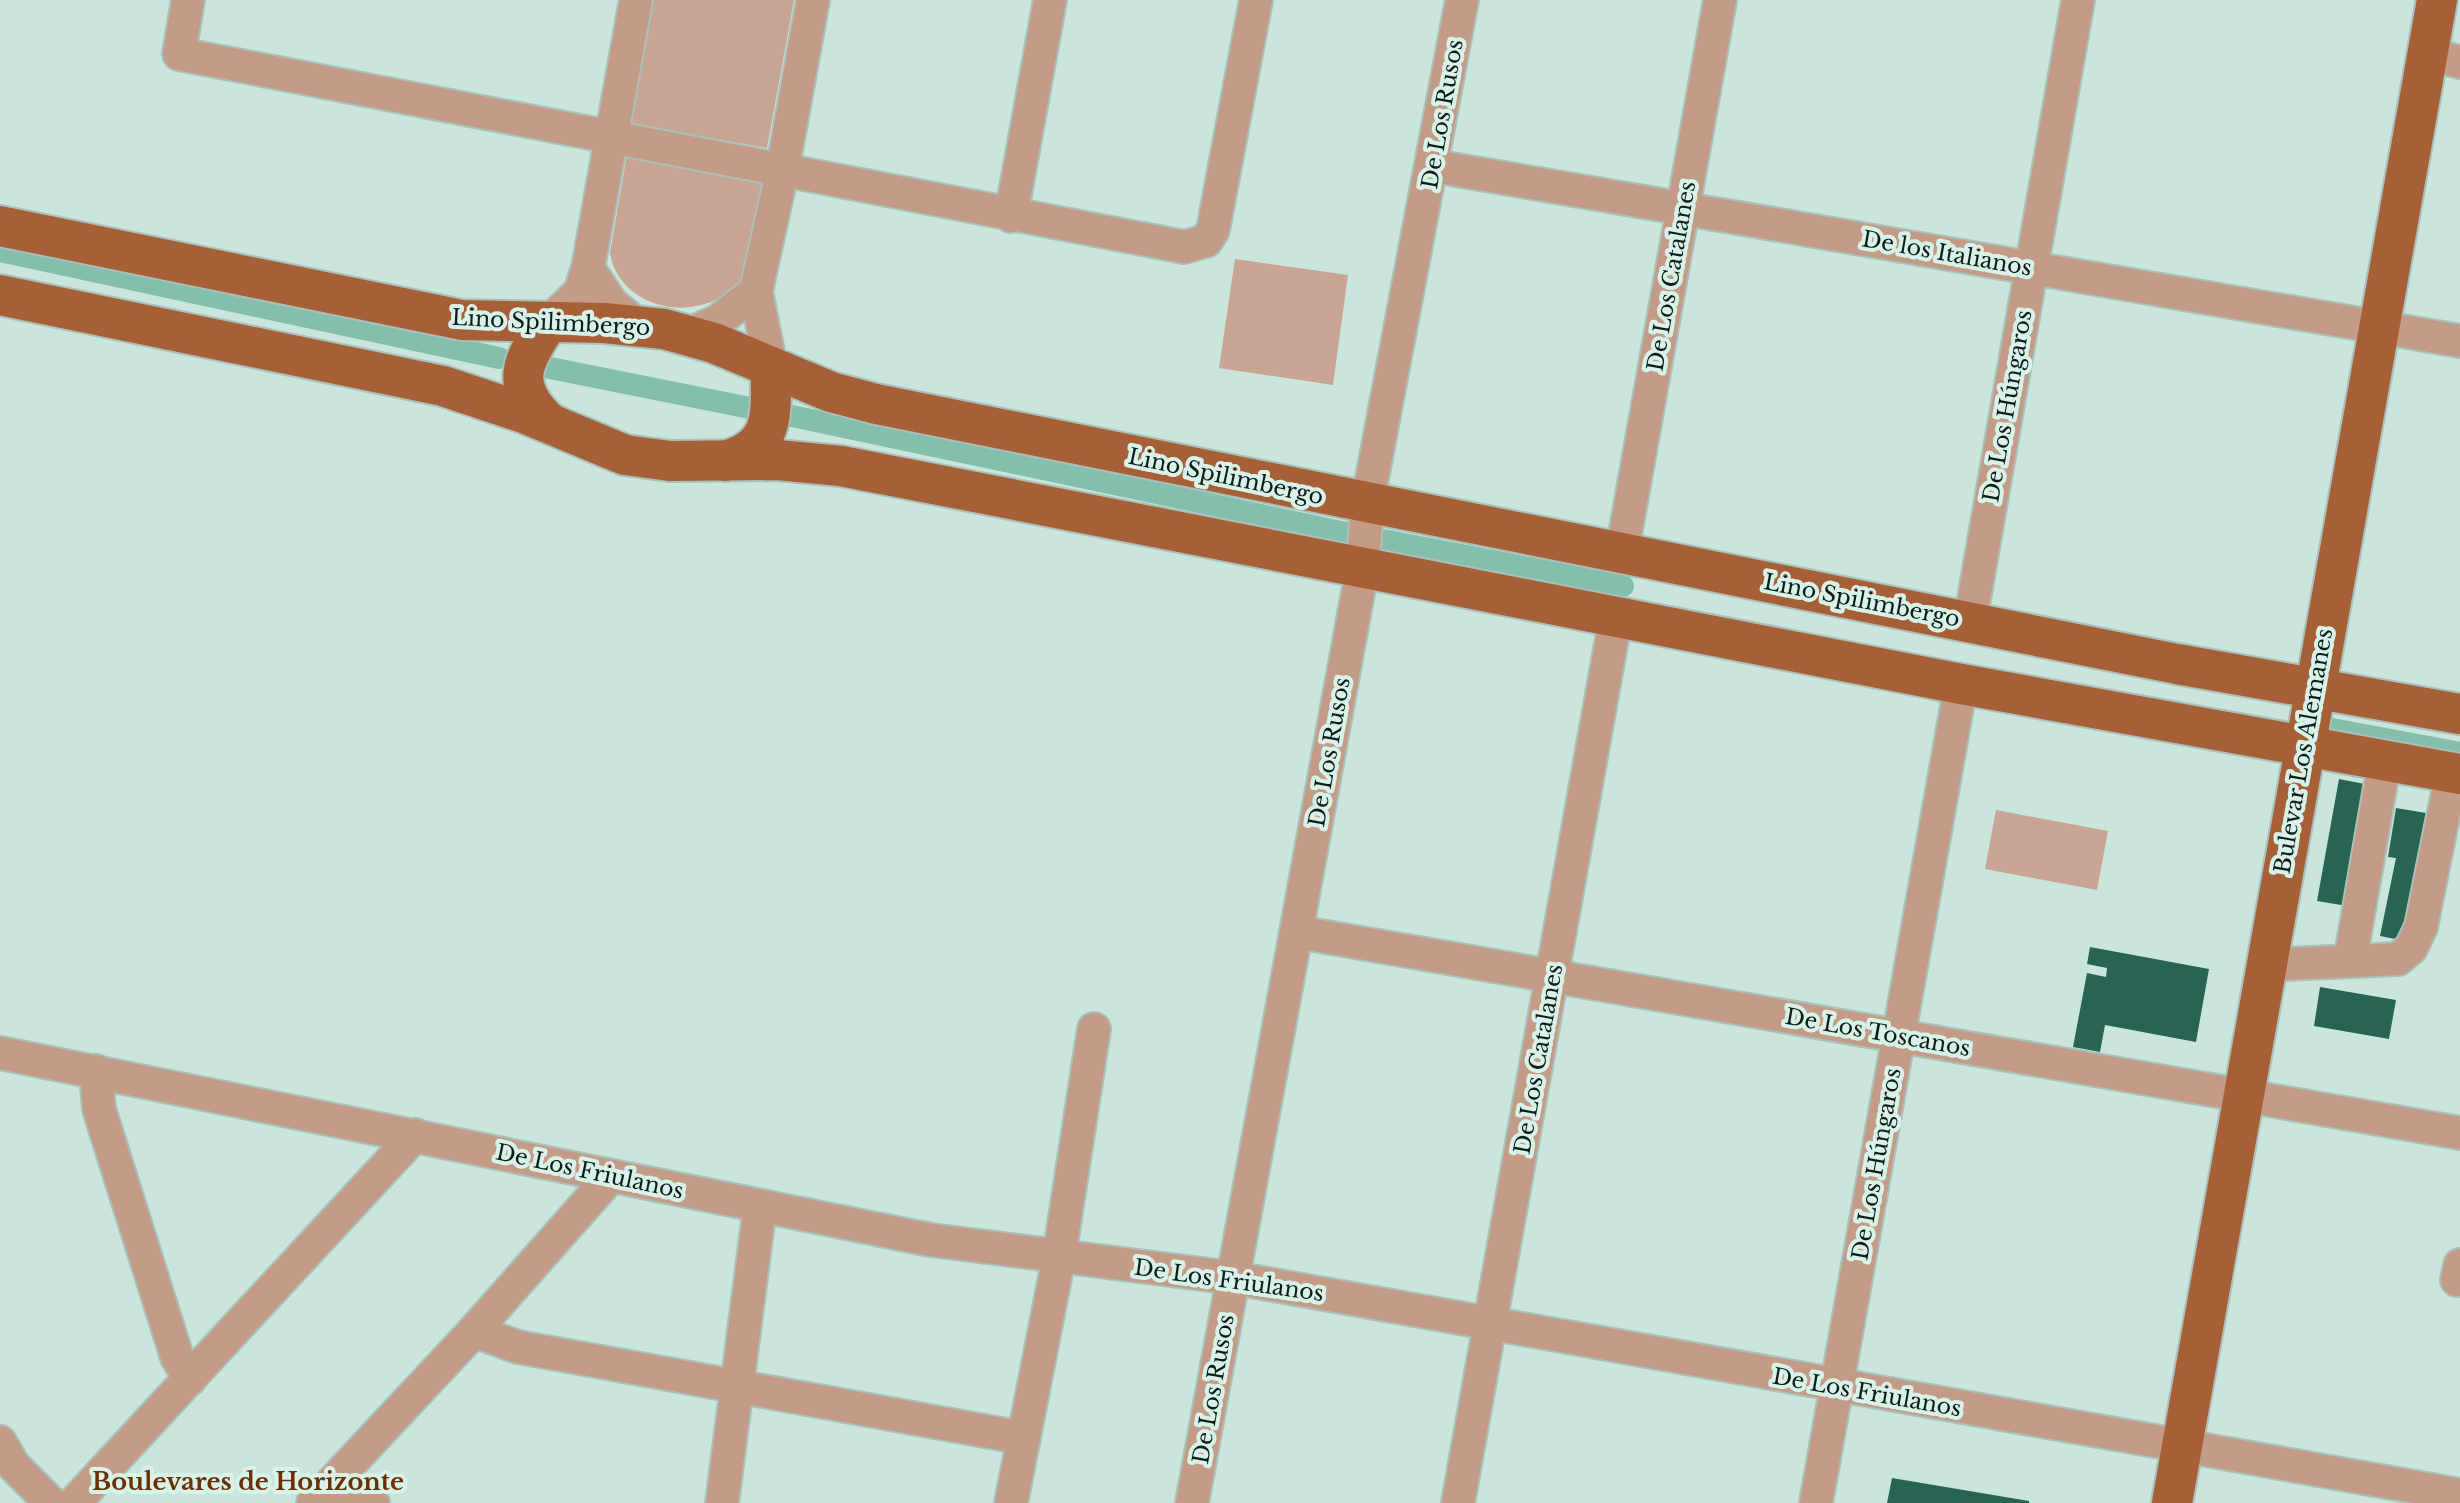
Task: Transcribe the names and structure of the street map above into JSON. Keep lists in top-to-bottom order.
{
  "streets": {
    "main road": ["Lino Spilimbergo", "Bulevar Los Alemanes"],
    "street": [
      "De Los Rusos",
      "De los Italianos",
      "De Los Catalanes",
      "De Los Húngaros",
      "De Los Toscanos",
      "De Los Friulanos"
    ]
  },
  "crossings": [
    ["De Los Rusos", "De los Italianos"],
    ["De Los Rusos", "Lino Spilimbergo"],
    ["De Los Rusos", "De Los Toscanos"],
    ["De Los Rusos", "De Los Friulanos"],
    ["De los Italianos", "De Los Catalanes"],
    ["De los Italianos", "De Los Húngaros"],
    ["De los Italianos", "Bulevar Los Alemanes"],
    ["De Los Catalanes", "Lino Spilimbergo"],
    ["De Los Catalanes", "De Los Toscanos"],
    ["De Los Catalanes", "De Los Friulanos"],
    ["Lino Spilimbergo", "De Los Húngaros"],
    ["Lino Spilimbergo", "Bulevar Los Alemanes"],
    ["De Los Húngaros", "De Los Toscanos"],
    ["De Los Húngaros", "De Los Friulanos"],
    ["Bulevar Los Alemanes", "De Los Toscanos"],
    ["Bulevar Los Alemanes", "De Los Friulanos"]
  ],
  "districts": ["Boulevares de Horizonte"]
}
